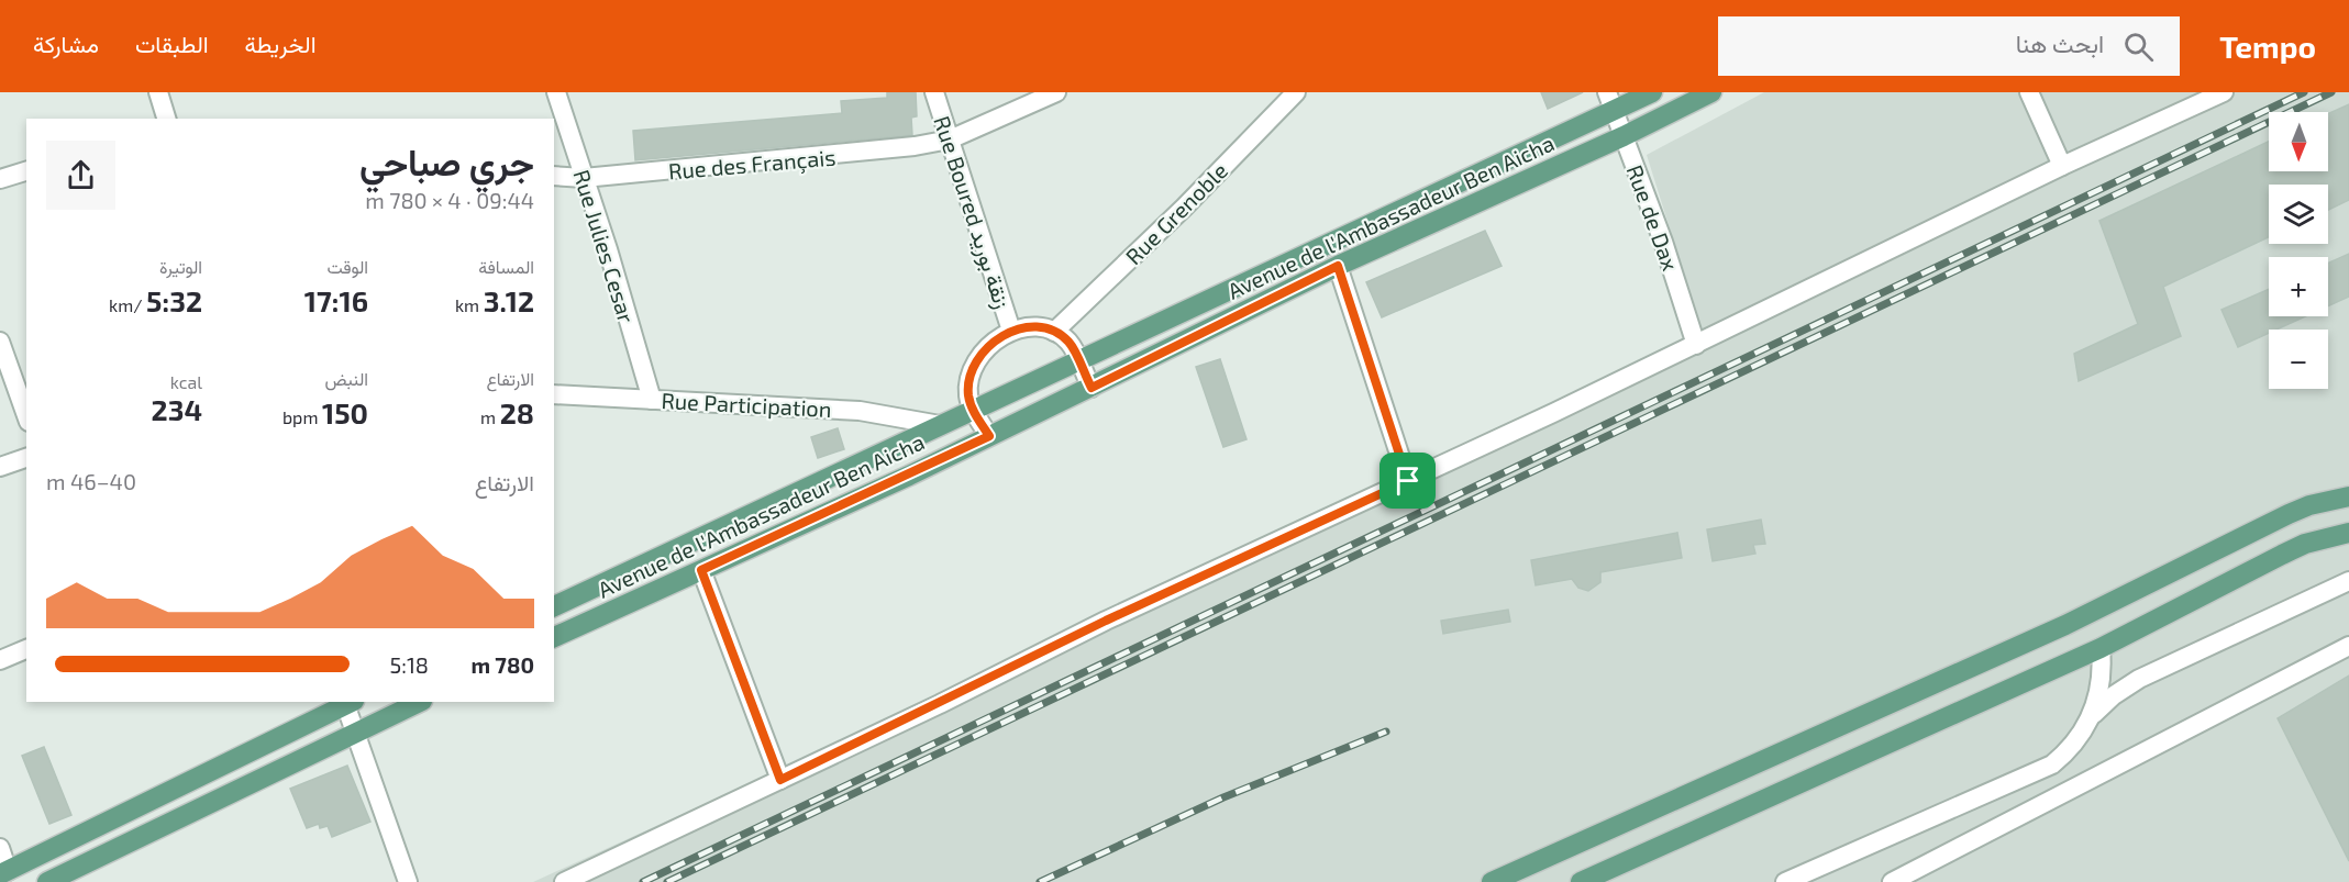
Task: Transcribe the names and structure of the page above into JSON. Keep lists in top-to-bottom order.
{
  "streets": {
    "main road": ["Avenue de l'Ambassadeur Ben Aicha"],
    "street": [
      "Rue des Français",
      "Rue Boured زنقة بوريد",
      "Rue Grenoble",
      "Rue de Dax",
      "Rue Julies Cesar",
      "Rue Participation"
    ]
  },
  "crossings": [
    ["Rue des Français", "Rue Boured زنقة بوريد"],
    ["Rue des Français", "Rue Julies Cesar"],
    ["Avenue de l'Ambassadeur Ben Aicha", "Rue de Dax"],
    ["Avenue de l'Ambassadeur Ben Aicha", "Rue Participation"],
    ["Rue Julies Cesar", "Rue Participation"]
  ],
  "north": "bottom",
  "page": {
    "header": "Tempo",
    "search": "ابحث هنا",
    "nav": ["الخريطة", "الطبقات", "مشاركة"],
    "map_buttons": ["+", "−"],
    "heading": ["جري صباحي", "09:44 · 4 × 780 m"],
    "stats": [
      ["المسافة", "3.12 km"],
      ["الوقت", "17:16"],
      ["الوتيرة", "5:32 /km"],
      ["الارتفاع", "28 m"],
      ["النبض", "150 bpm"],
      ["kcal", "234"]
    ],
    "chart": ["الارتفاع", "40–46 m"],
    "list": [
      {
        "name": "780 m",
        "note": "5:18"
      }
    ]
  }
}
